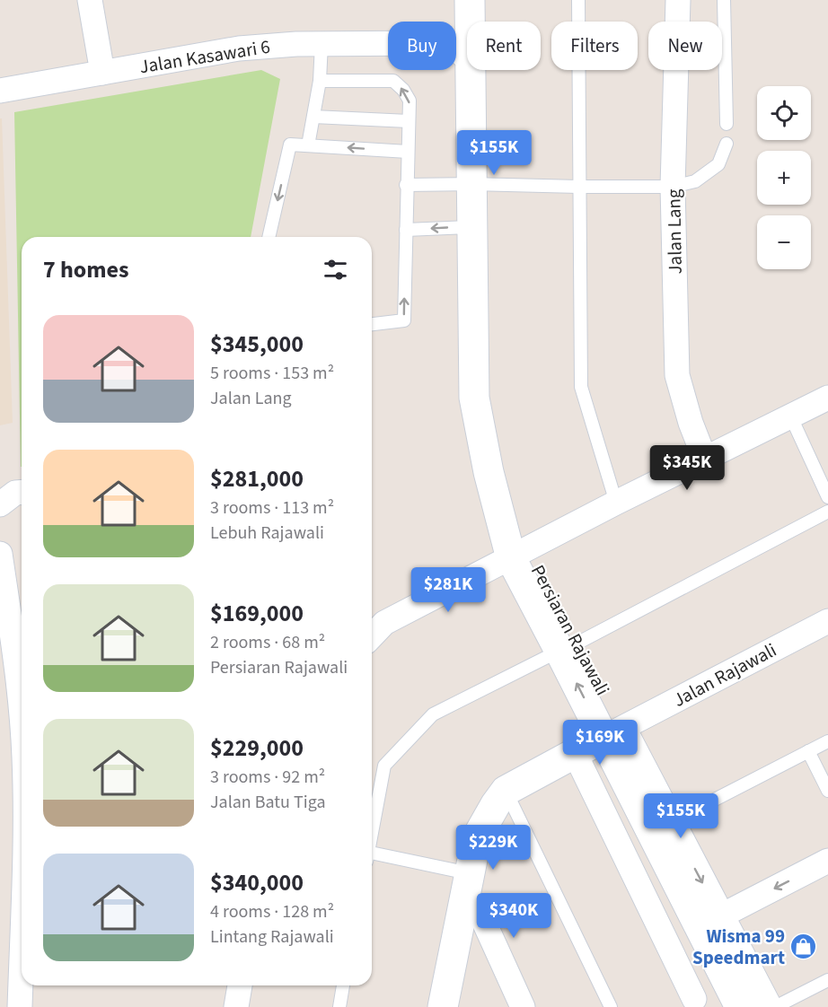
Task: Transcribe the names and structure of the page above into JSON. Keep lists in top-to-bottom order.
{
  "streets": {
    "street": [
      "Jalan Kasawari 6",
      "Jalan Lang",
      "Persiaran Rajawali",
      "Jalan Rajawali"
    ]
  },
  "crossings": [
    ["Persiaran Rajawali", "Jalan Rajawali"]
  ],
  "places": {
    "shop": ["Wisma 99 Speedmart"]
  },
  "page": {
    "chip": [
      "Buy",
      "Rent",
      "Filters",
      "New"
    ],
    "map_buttons": ["+", "−"],
    "price": [
      "$155K",
      "$345K",
      "$281K",
      "$169K",
      "$155K",
      "$229K",
      "$340K"
    ],
    "heading": "7 homes",
    "list": [
      {
        "name": "$345,000",
        "note": "5 rooms · 153 m² · Jalan Lang"
      },
      {
        "name": "$281,000",
        "note": "3 rooms · 113 m² · Lebuh Rajawali"
      },
      {
        "name": "$169,000",
        "note": "2 rooms · 68 m² · Persiaran Rajawali"
      },
      {
        "name": "$229,000",
        "note": "3 rooms · 92 m² · Jalan Batu Tiga"
      },
      {
        "name": "$340,000",
        "note": "4 rooms · 128 m² · Lintang Rajawali"
      }
    ]
  }
}
